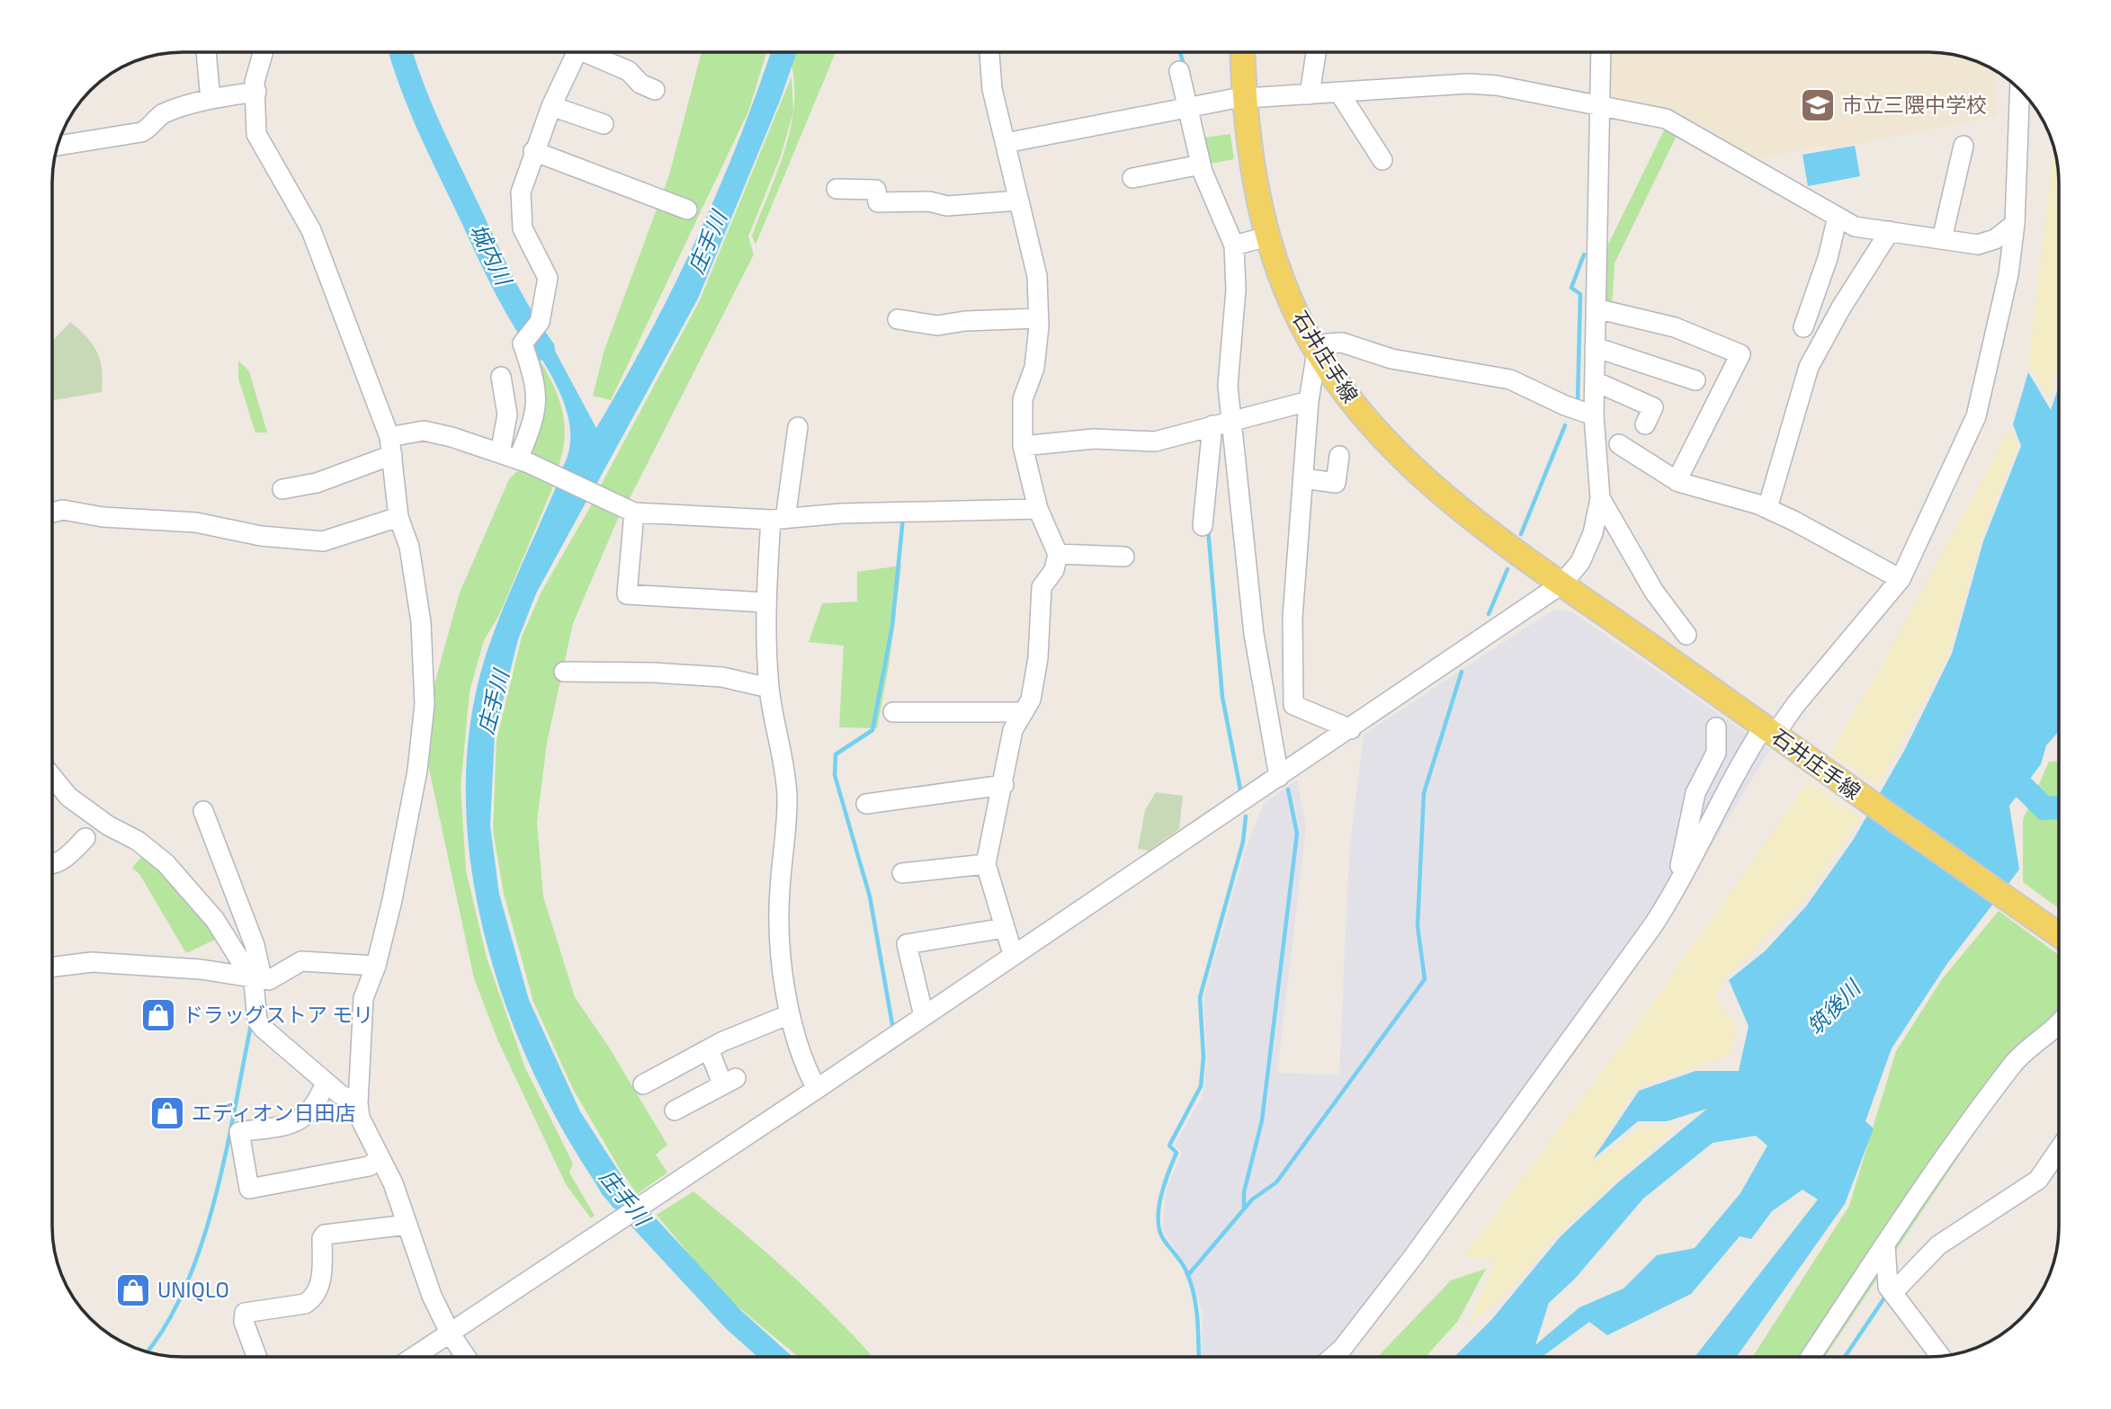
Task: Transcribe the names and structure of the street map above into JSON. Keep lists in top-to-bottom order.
{
  "streets": {
    "main road": ["石井庄手線"]
  },
  "water": ["庄手川", "城内川", "筑後川"],
  "places": {
    "school or university": ["市立三隈中学校"],
    "shop": ["ドラッグストア モリ", "エディオン日田店", "UNIQLO"]
  }
}
